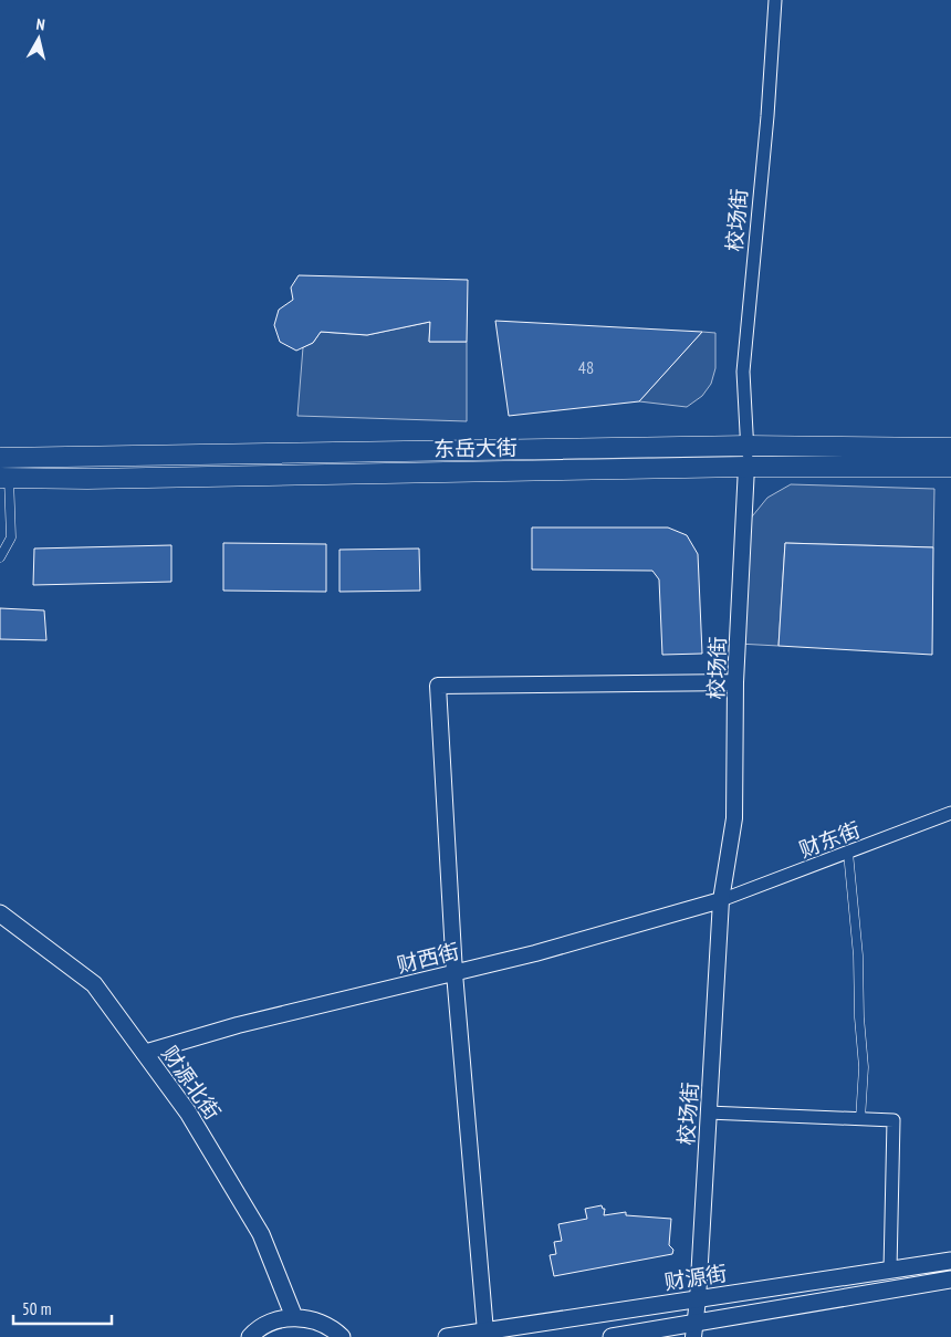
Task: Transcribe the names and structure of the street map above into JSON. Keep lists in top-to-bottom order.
{
  "streets": {
    "highway": ["东岳大街"],
    "main road": ["财源北街", "财源街"],
    "street": ["校场街", "财东街", "财西街"]
  },
  "crossings": [
    ["校场街", "东岳大街"],
    ["校场街", "财东街"],
    ["校场街", "财西街"],
    ["校场街", "财源街"],
    ["财东街", "财西街"],
    ["财西街", "财源北街"]
  ],
  "house_numbers": ["48"],
  "scale_bar": "50 m",
  "north": "top"
}
